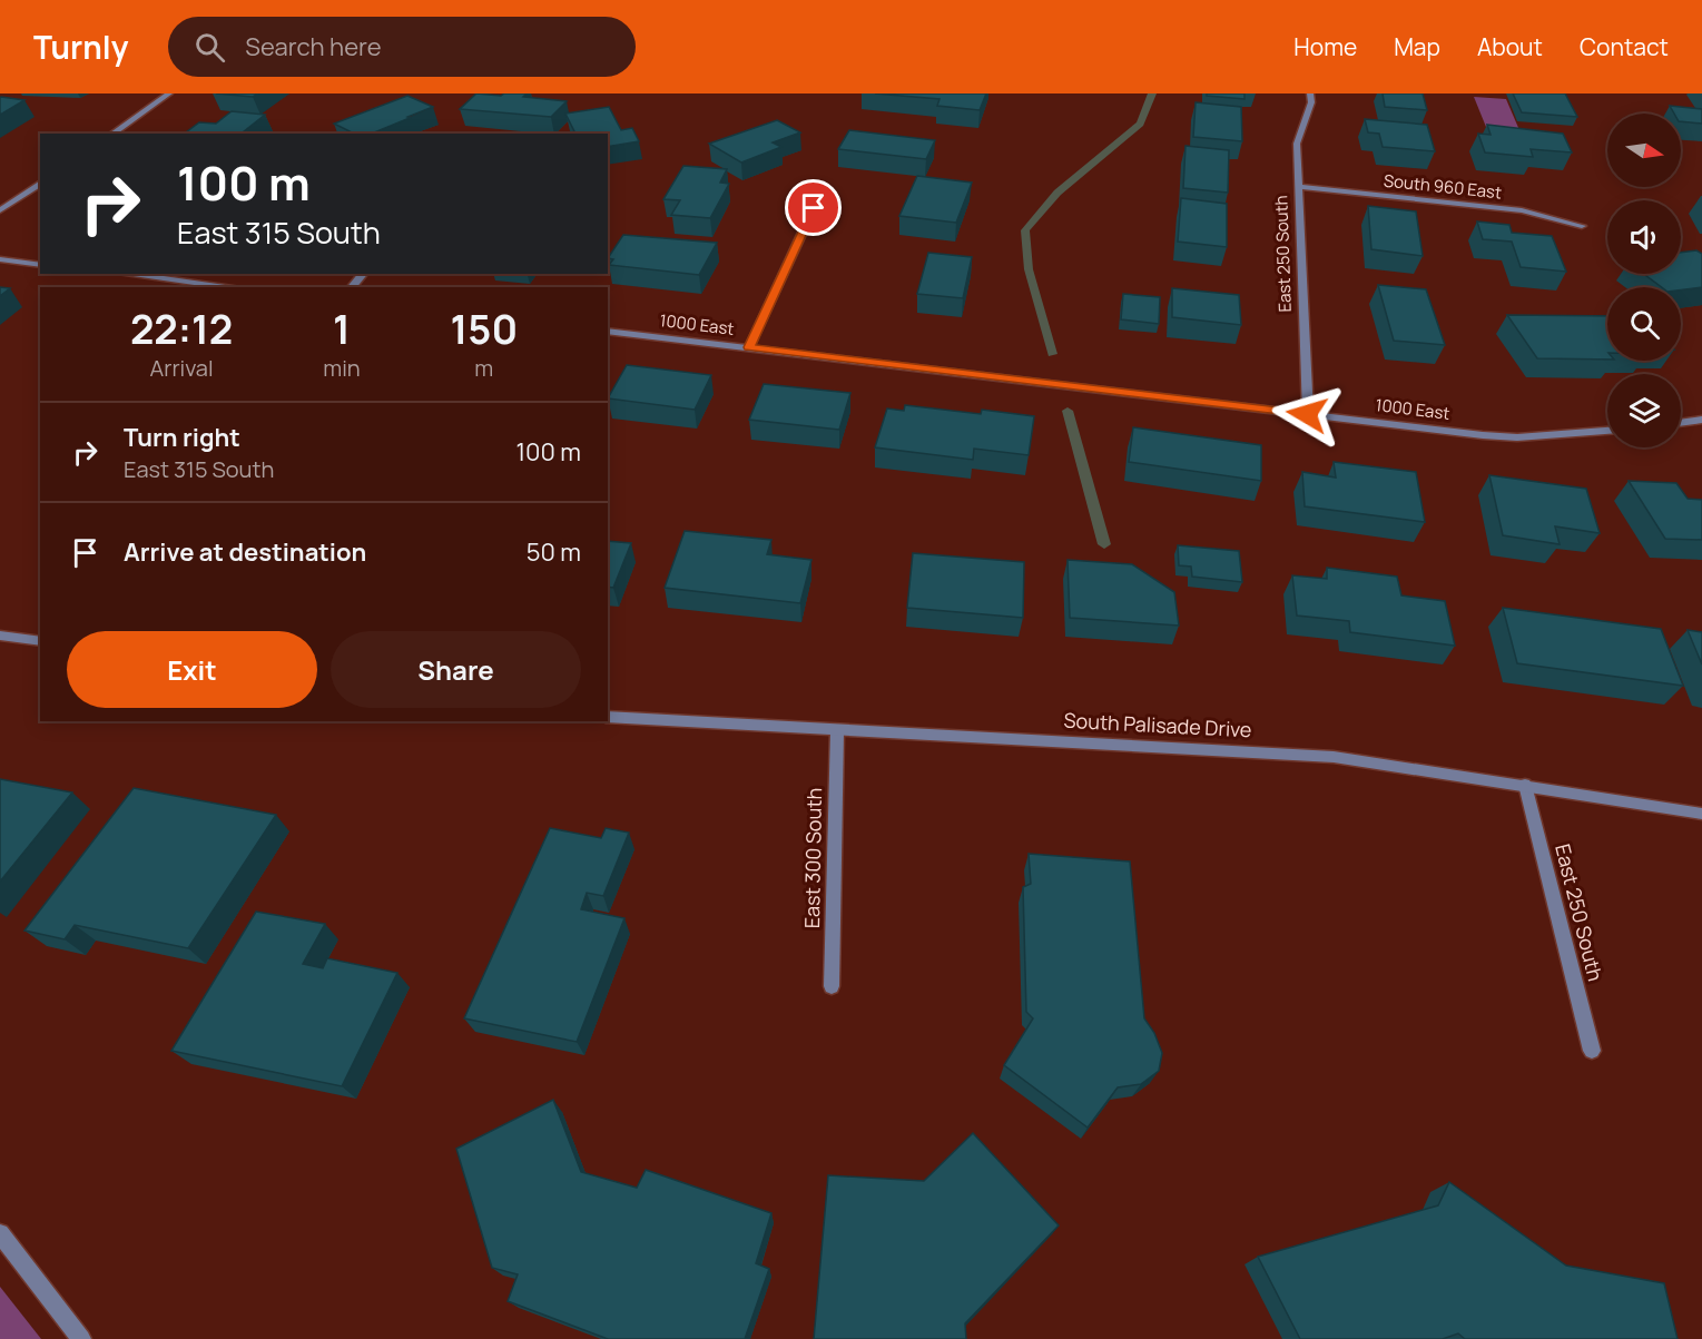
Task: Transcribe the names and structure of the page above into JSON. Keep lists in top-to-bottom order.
{
  "streets": {
    "street": [
      "South 960 East",
      "East 250 South",
      "1000 East",
      "South Palisade Drive",
      "East 300 South"
    ]
  },
  "crossings": [
    ["South 960 East", "East 250 South"],
    ["East 250 South", "1000 East"],
    ["East 250 South", "South Palisade Drive"],
    ["South Palisade Drive", "East 300 South"]
  ],
  "north": "right",
  "page": {
    "header": "Turnly",
    "search": "Search here",
    "nav": [
      "Home",
      "Map",
      "About",
      "Contact"
    ],
    "turn": ["100 m", "East 315 South"],
    "eta": [
      "22:12",
      "Arrival",
      "1",
      "min",
      "150",
      "m"
    ],
    "list": [
      {
        "name": "Turn right",
        "note": "East 315 South",
        "value": "100 m"
      },
      {
        "name": "Arrive at destination",
        "value": "50 m"
      }
    ],
    "buttons": ["Exit", "Share"]
  }
}
